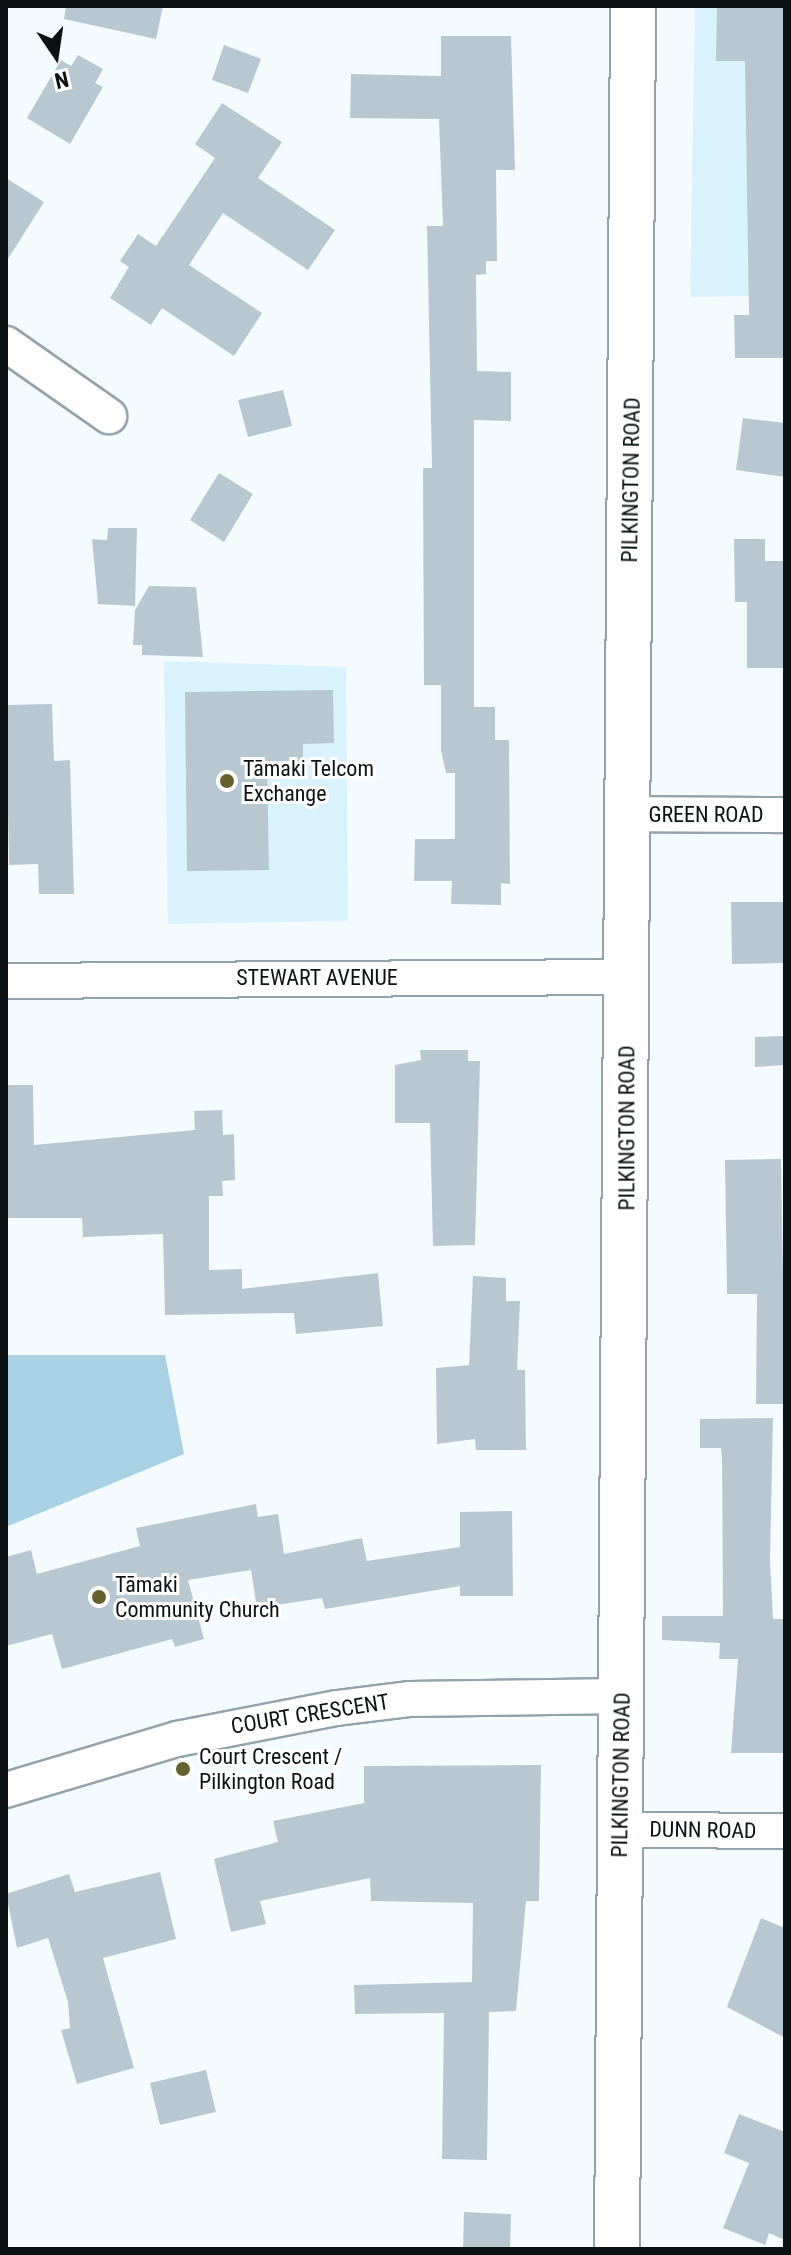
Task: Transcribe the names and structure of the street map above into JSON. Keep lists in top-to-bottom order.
{
  "streets": {
    "street": [
      "PILKINGTON ROAD",
      "GREEN ROAD",
      "STEWART AVENUE",
      "COURT CRESCENT",
      "DUNN ROAD"
    ]
  },
  "crossings": [
    ["PILKINGTON ROAD", "GREEN ROAD"],
    ["PILKINGTON ROAD", "STEWART AVENUE"],
    ["PILKINGTON ROAD", "COURT CRESCENT"],
    ["PILKINGTON ROAD", "DUNN ROAD"]
  ],
  "places": ["Tāmaki Telcom Exchange", "Tāmaki Community Church", "Court Crescent / Pilkington Road"],
  "north": "bottom"
}
